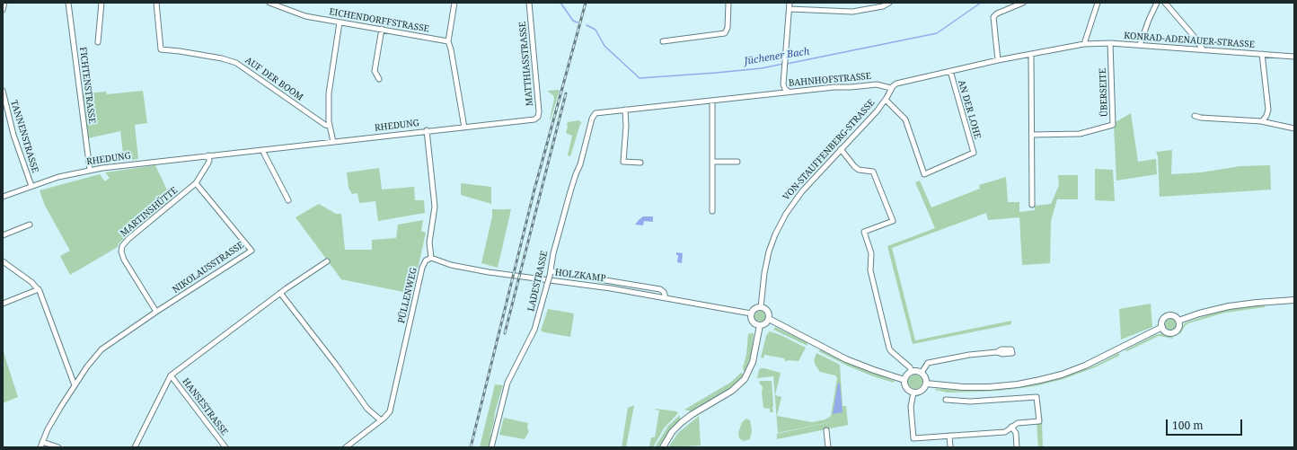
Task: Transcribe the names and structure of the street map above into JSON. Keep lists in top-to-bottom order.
{
  "streets": {
    "street": [
      "EICHENDORFFSTRASSE",
      "KONRAD-ADENAUER-STRASSE",
      "MATTHIASSTRASSE",
      "AUF DER BOOM",
      "BAHNHOFSTRASSE",
      "FICHTENSTRASSE",
      "ÜBERSEITE",
      "AN DER LOHE",
      "RHEDUNG",
      "TANNENSTRASSE",
      "VON-STAUFFENBERG-STRASSE",
      "MARTINSHÜTTE",
      "NIKOLAUSSTRASSE",
      "HOLZKAMP",
      "LADESTRASSE",
      "PÜLLENWEG",
      "HANSESTRASSE"
    ]
  },
  "crossings": [
    ["KONRAD-ADENAUER-STRASSE", "ÜBERSEITE"],
    ["MATTHIASSTRASSE", "RHEDUNG"],
    ["BAHNHOFSTRASSE", "VON-STAUFFENBERG-STRASSE"],
    ["BAHNHOFSTRASSE", "LADESTRASSE"],
    ["FICHTENSTRASSE", "RHEDUNG"],
    ["AN DER LOHE", "VON-STAUFFENBERG-STRASSE"],
    ["RHEDUNG", "TANNENSTRASSE"],
    ["RHEDUNG", "MARTINSHÜTTE"],
    ["VON-STAUFFENBERG-STRASSE", "HOLZKAMP"],
    ["MARTINSHÜTTE", "NIKOLAUSSTRASSE"],
    ["HOLZKAMP", "LADESTRASSE"],
    ["HOLZKAMP", "PÜLLENWEG"]
  ],
  "water": ["Jüchener Bach"],
  "scale_bar": "100 m"
}
